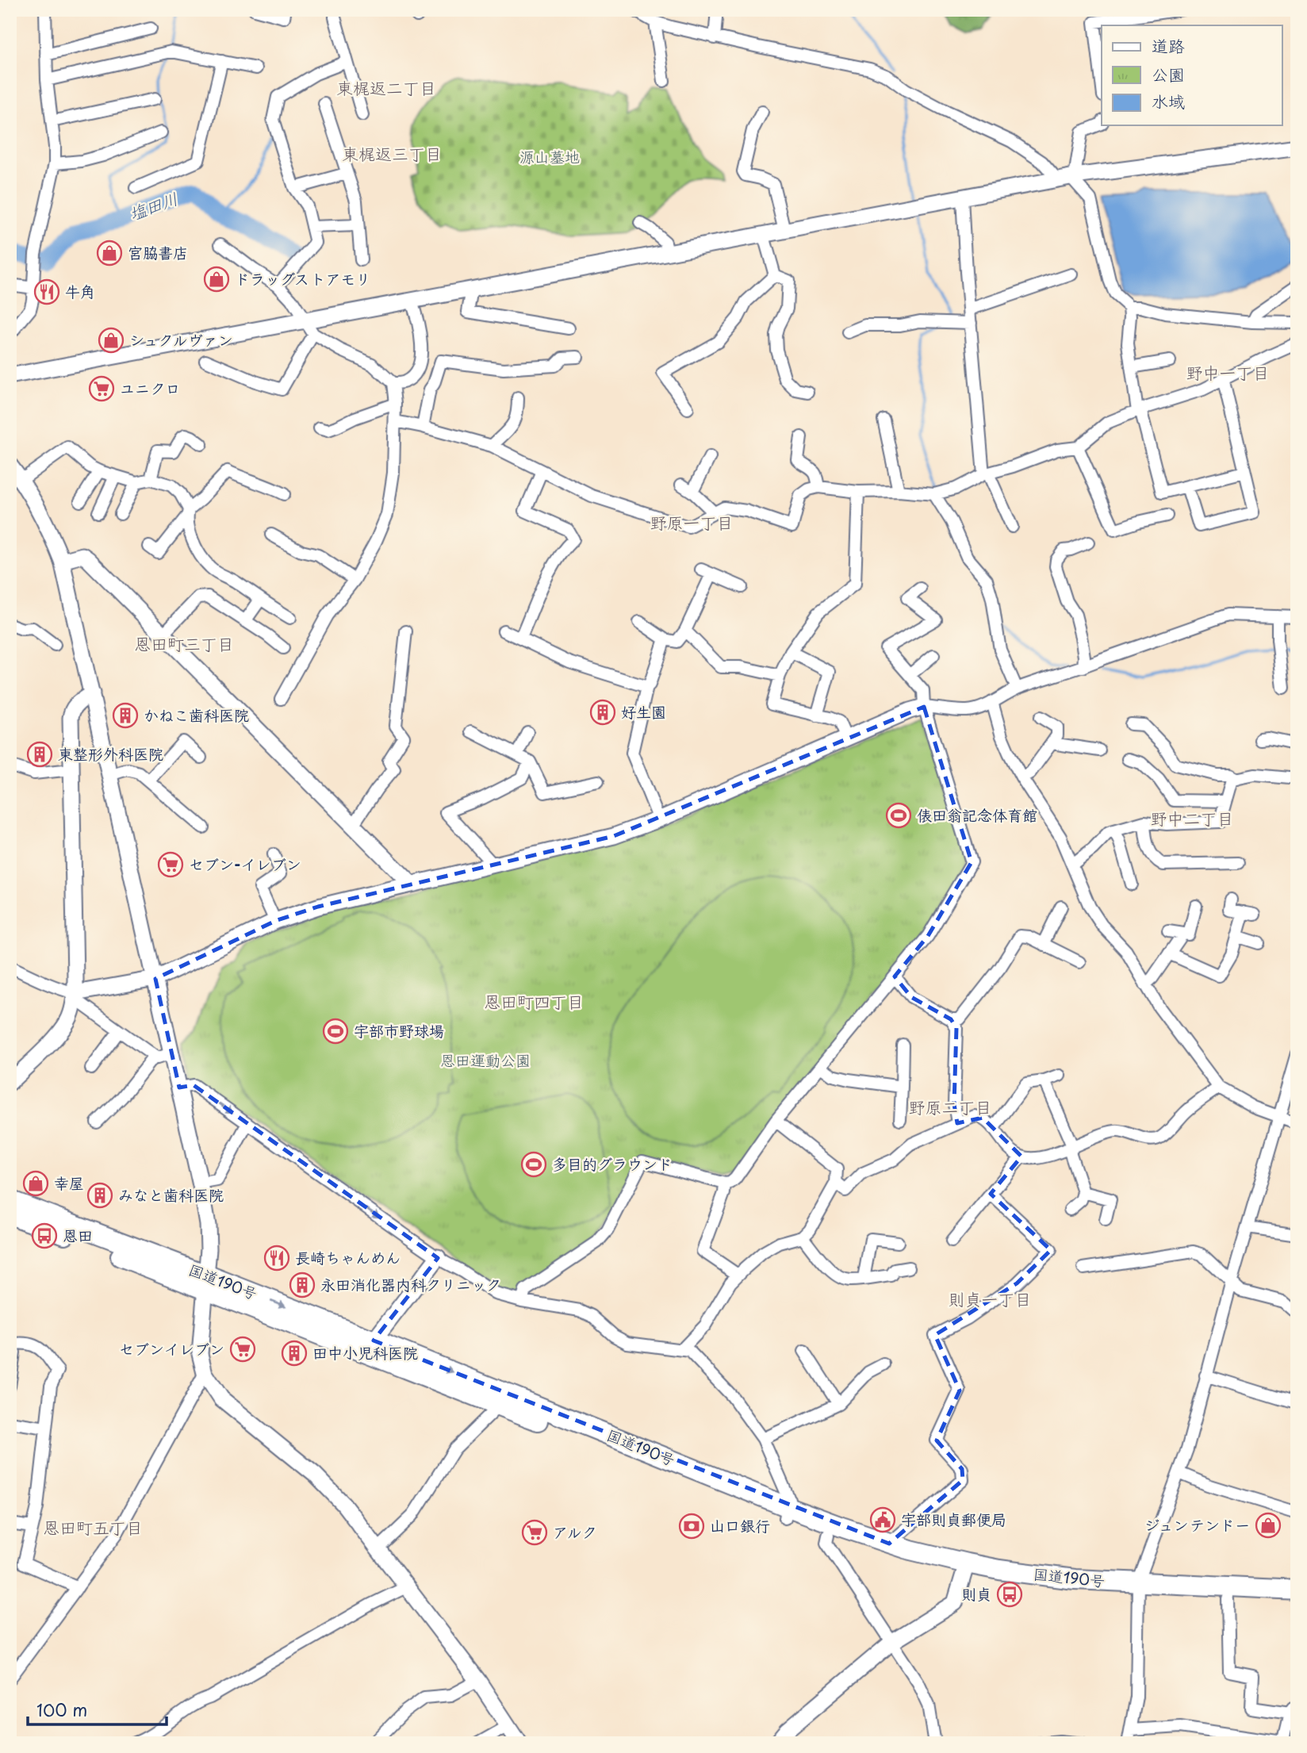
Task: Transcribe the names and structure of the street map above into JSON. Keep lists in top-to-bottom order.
{
  "streets": {
    "highway": ["国道190号"]
  },
  "districts": [
    "東梶返二丁目",
    "東梶返三丁目",
    "野中一丁目",
    "野原一丁目",
    "恩田町三丁目",
    "野中二丁目",
    "恩田町四丁目",
    "野原二丁目",
    "則貞一丁目",
    "恩田町五丁目"
  ],
  "water": ["塩田川"],
  "parks": ["源山墓地", "恩田運動公園"],
  "places": {
    "shop": [
      "宮脇書店",
      "ドラッグストアモリ",
      "シュクルヴァン",
      "幸屋",
      "ジュンテンドー"
    ],
    "restaurant": ["牛角", "長崎ちゃんめん"],
    "supermarket": [
      "ユニクロ",
      "セブン-イレブン",
      "セブンイレブン",
      "アルク"
    ],
    "building": [
      "好生園",
      "かねこ歯科医院",
      "東整形外科医院",
      "みなと歯科医院",
      "永田消化器内科クリニック",
      "田中小児科医院"
    ],
    "sports": ["俵田翁記念体育館", "宇部市野球場", "多目的グラウンド"],
    "bus stop": ["恩田", "則貞"],
    "public building": ["宇部則貞郵便局"],
    "bank": ["山口銀行"]
  },
  "legend": ["道路", "公園", "水域"],
  "scale_bar": "100 m"
}
